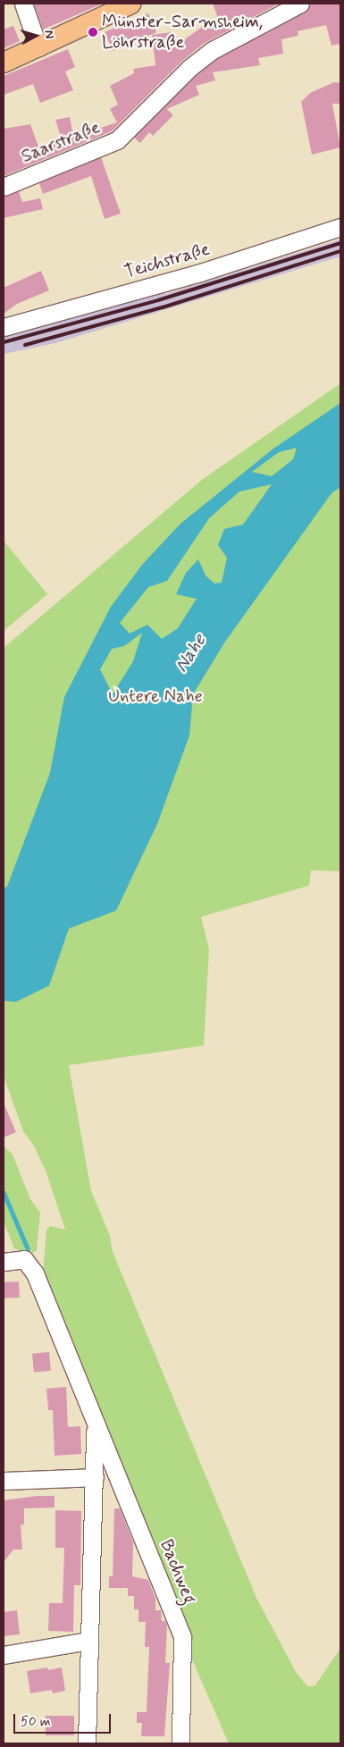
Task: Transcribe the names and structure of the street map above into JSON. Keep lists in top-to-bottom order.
{
  "streets": {
    "street": ["Saarstraße", "Teichstraße", "Bachweg"]
  },
  "water": ["Nahe"],
  "parks": ["Untere Nahe"],
  "places": ["Münster-Sarmsheim, Löhrstraße"],
  "scale_bar": "50 m",
  "north": "right"
}
